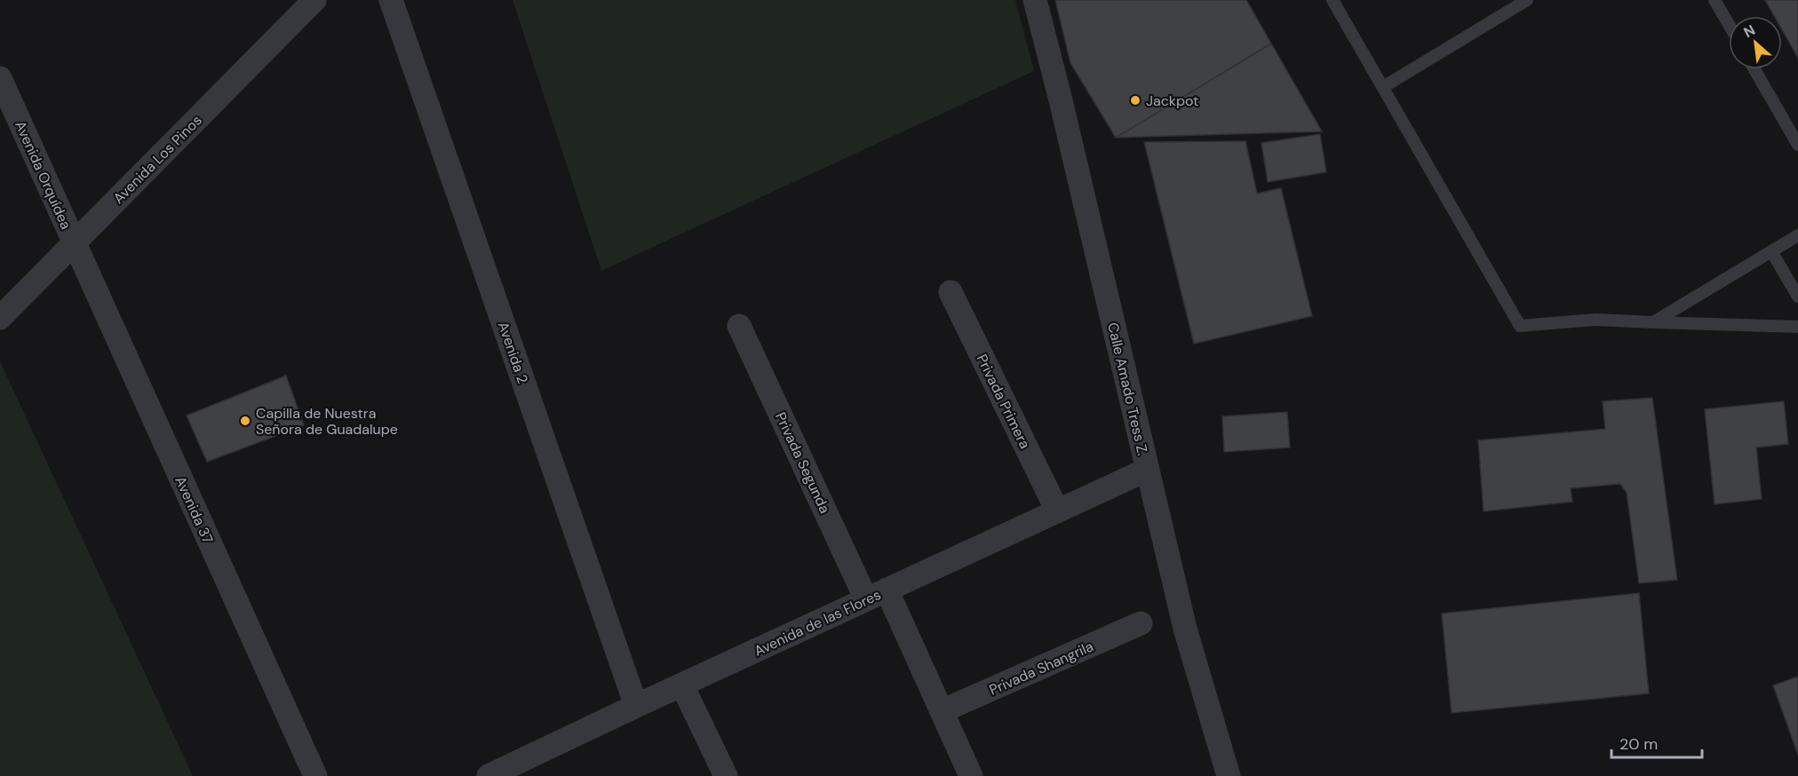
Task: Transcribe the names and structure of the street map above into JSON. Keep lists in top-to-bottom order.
{
  "streets": {
    "street": [
      "Avenida Los Pinos",
      "Avenida Orquídea",
      "Avenida 2",
      "Calle Amado Tress Z.",
      "Privada Primera",
      "Privada Segunda",
      "Avenida 37",
      "Avenida de las Flores",
      "Privada Shangrila"
    ]
  },
  "crossings": [
    ["Avenida Los Pinos", "Avenida Orquídea"],
    ["Avenida Los Pinos", "Avenida 37"],
    ["Avenida Orquídea", "Avenida 37"],
    ["Avenida 2", "Avenida de las Flores"],
    ["Calle Amado Tress Z.", "Avenida de las Flores"],
    ["Privada Primera", "Avenida de las Flores"],
    ["Privada Segunda", "Avenida de las Flores"]
  ],
  "places": ["Jackpot", "Capilla de Nuestra Señora de Guadalupe"],
  "scale_bar": "20 m",
  "north": "top left"
}
